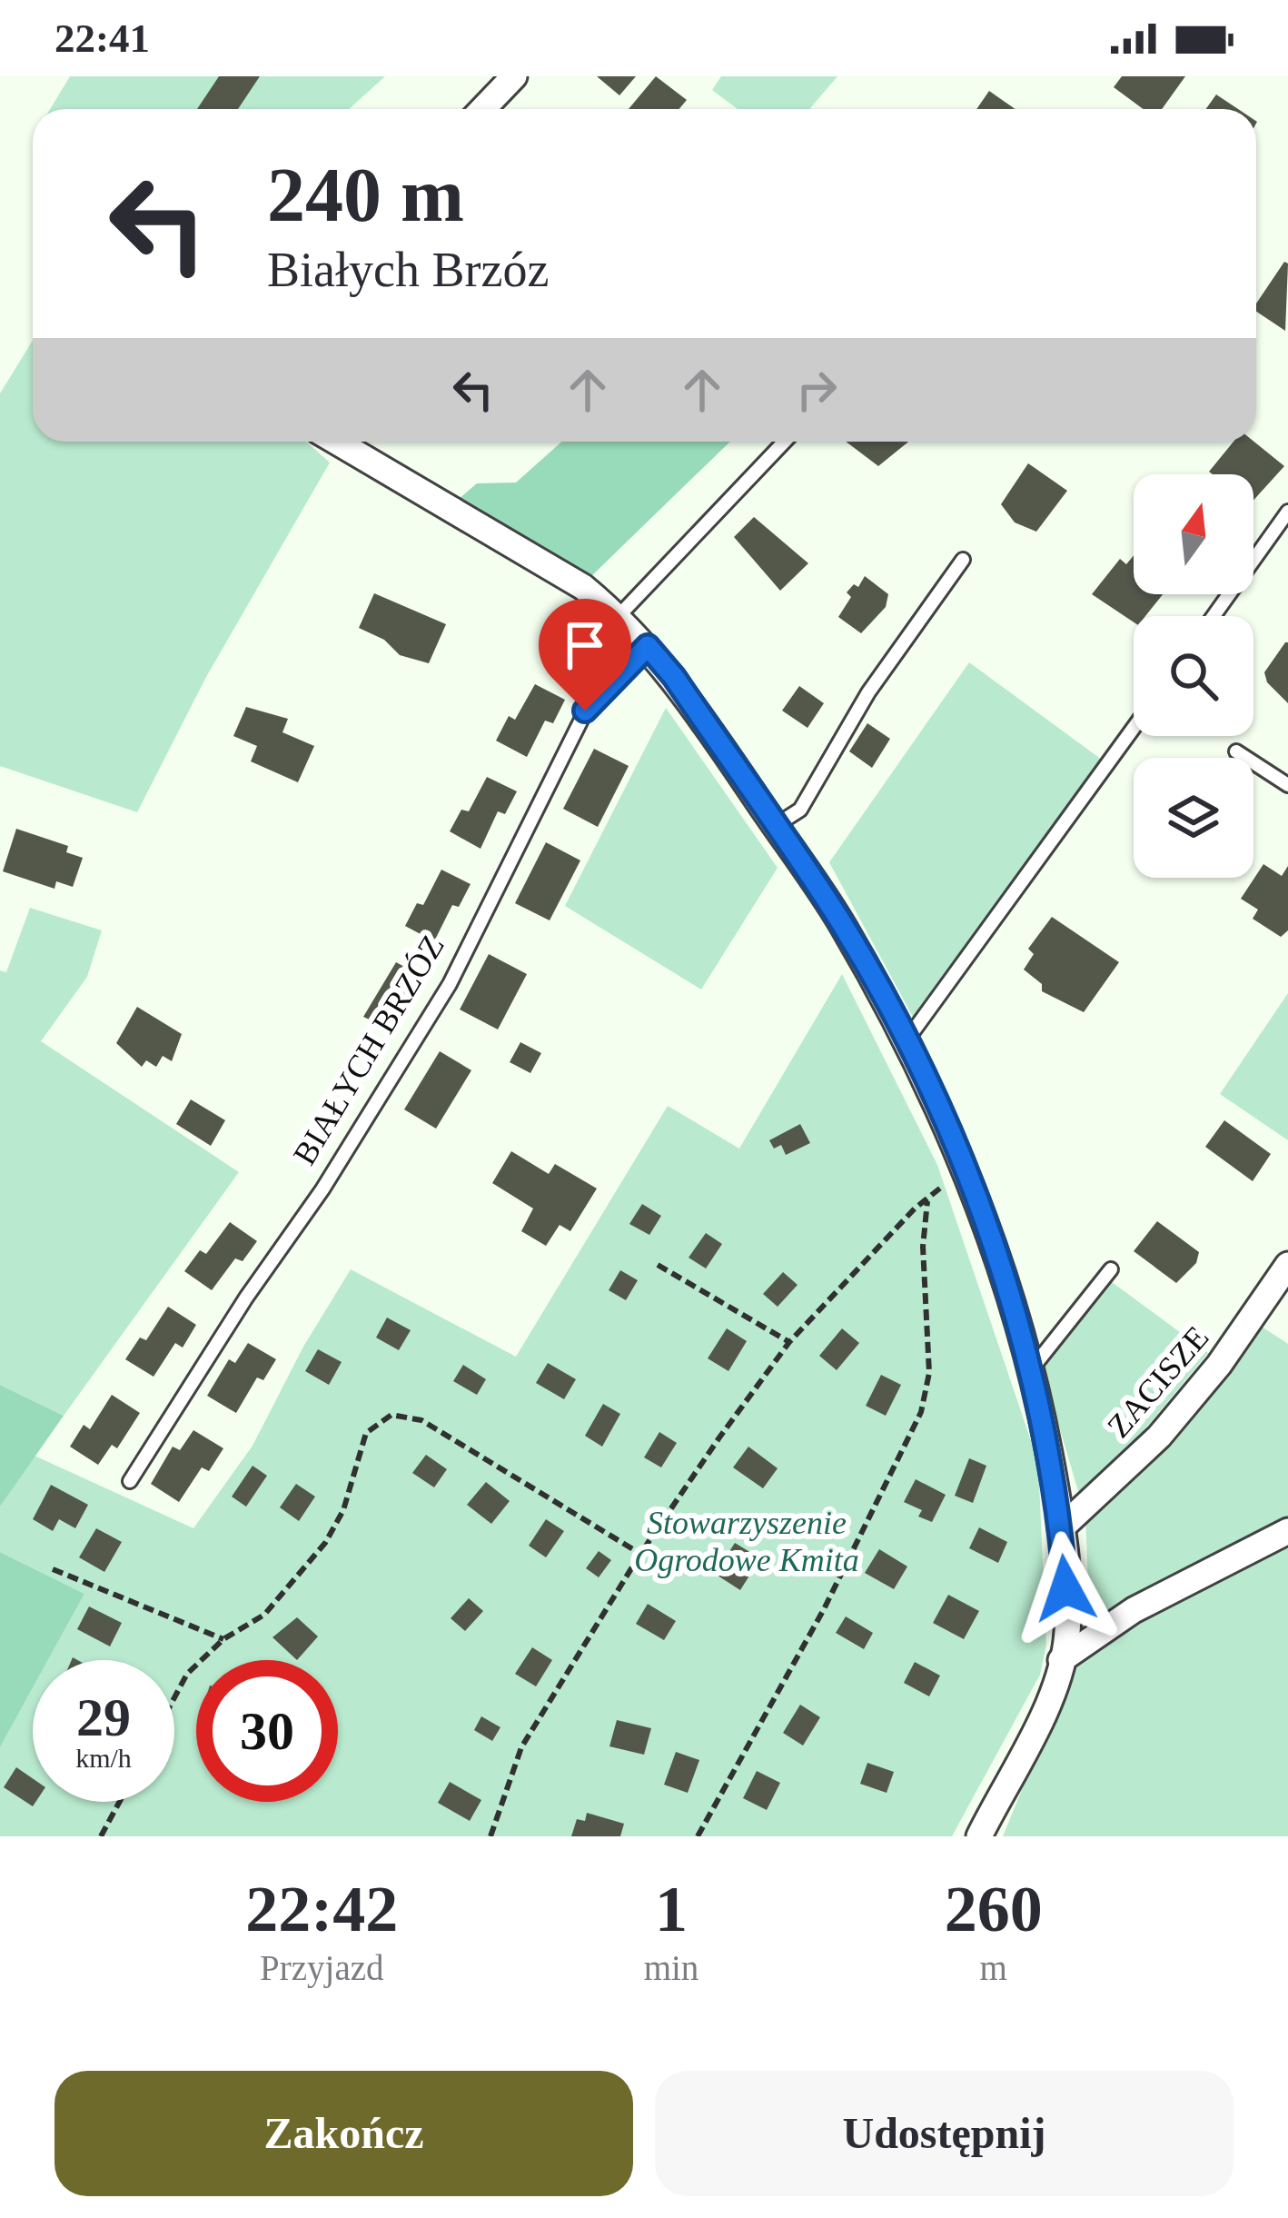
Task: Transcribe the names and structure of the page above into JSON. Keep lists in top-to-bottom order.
{
  "streets": {
    "street": ["ZACISZE"],
    "lane": ["BIAŁYCH BRZÓZ"]
  },
  "parks": ["Stowarzyszenie Ogrodowe Kmita"],
  "north": "top",
  "page": {
    "status": "22:41",
    "turn": ["240 m", "Białych Brzóz"],
    "speed": "29 km/h",
    "limit": "30",
    "eta": [
      "22:42",
      "Przyjazd",
      "1",
      "min",
      "260",
      "m"
    ],
    "buttons": ["Zakończ", "Udostępnij"]
  }
}
